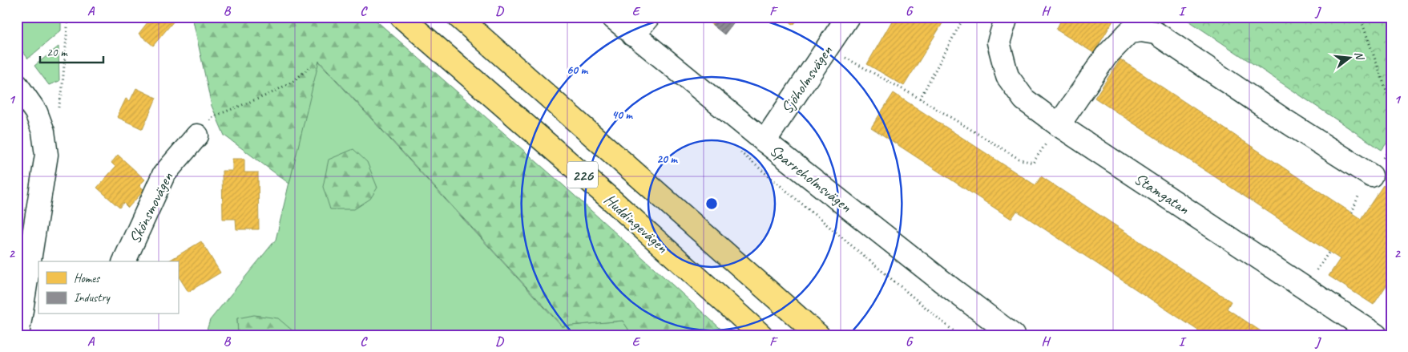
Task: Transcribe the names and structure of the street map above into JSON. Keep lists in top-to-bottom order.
{
  "streets": {
    "main road": ["226", "Huddingevägen"],
    "street": [
      "Sjöholmsvägen",
      "Sparreholmsvägen",
      "Stamgatan",
      "Skönsmovägen"
    ]
  },
  "crossings": [
    ["Sjöholmsvägen", "Sparreholmsvägen"]
  ],
  "legend": ["Homes", "Industry"],
  "scale_bar": "20 m",
  "north": "right",
  "grid": {
    "columns": [
      "A",
      "B",
      "C",
      "D",
      "E",
      "F",
      "G",
      "H",
      "I",
      "J"
    ],
    "rows": ["1", "2"]
  },
  "rings": ["60 m", "40 m", "20 m"]
}
